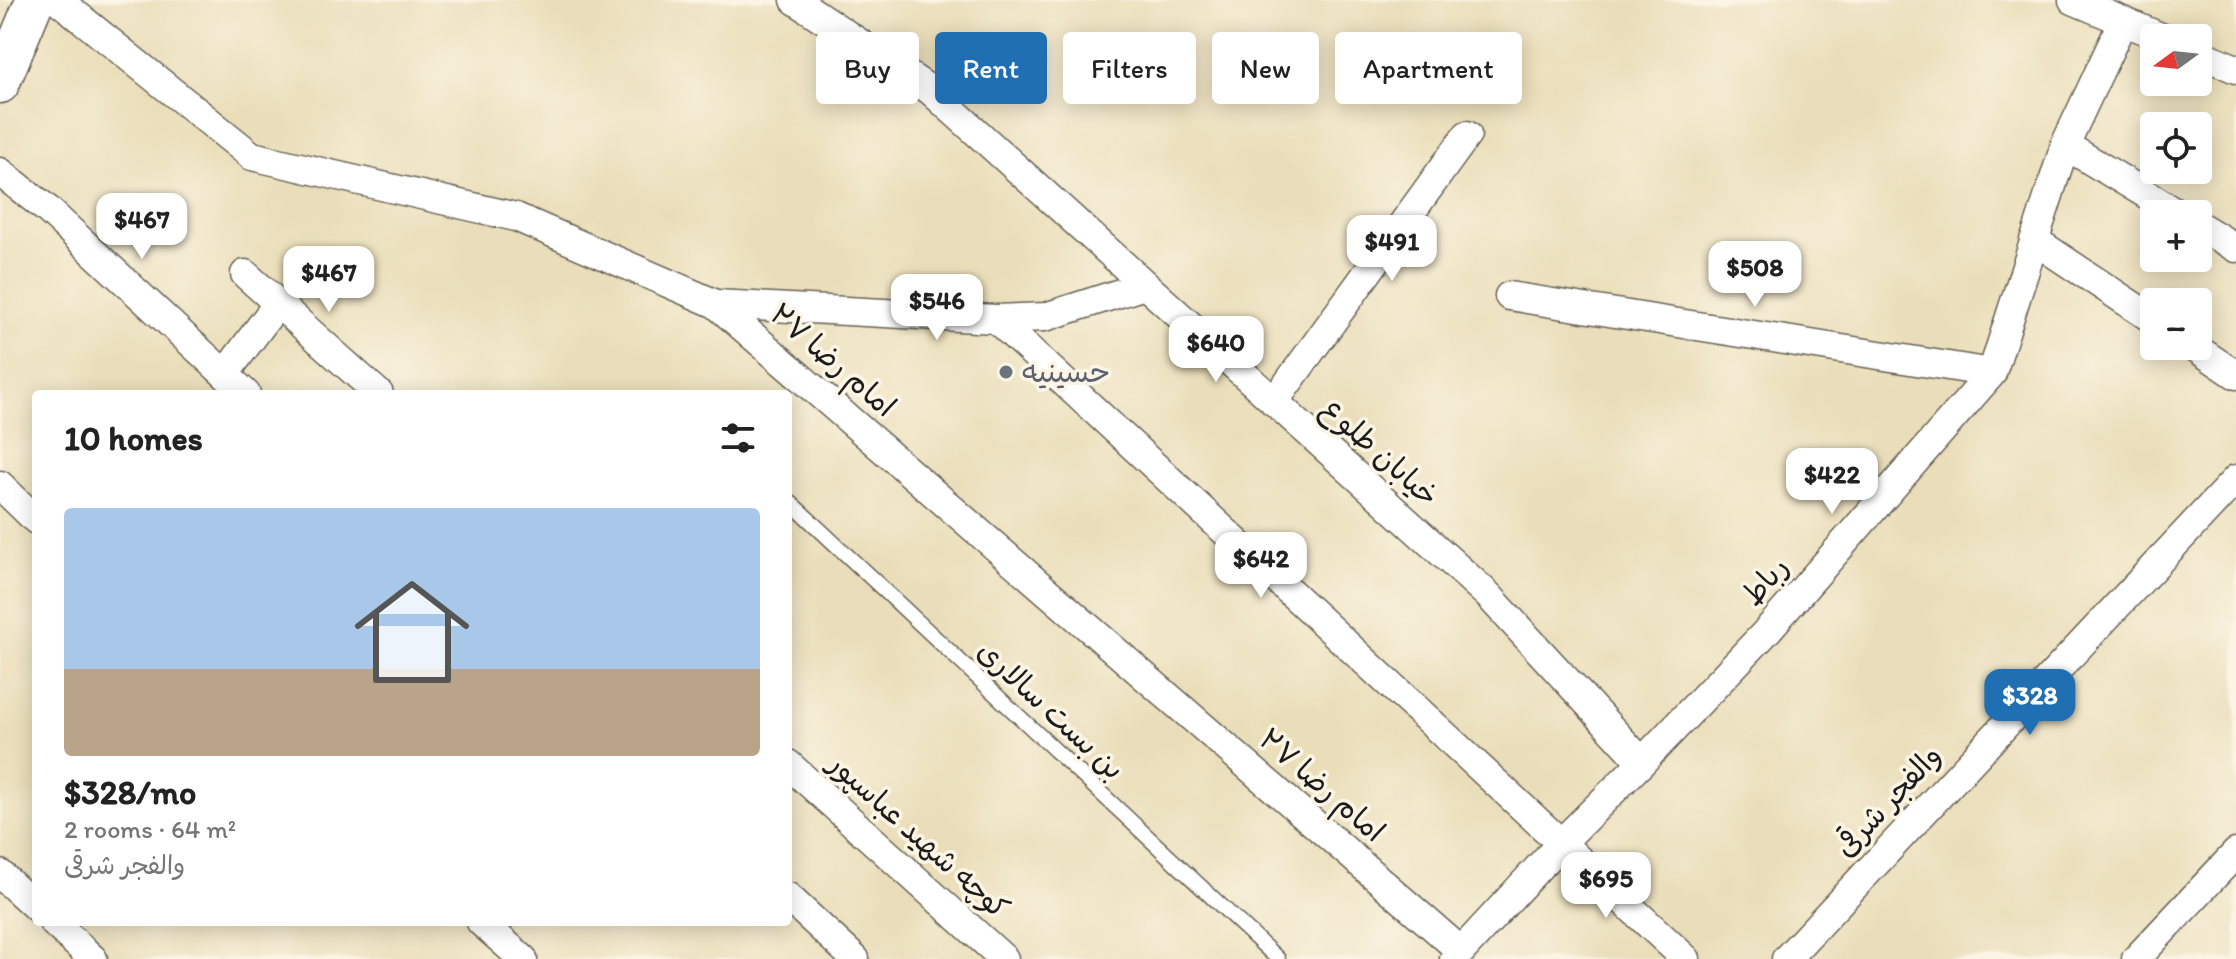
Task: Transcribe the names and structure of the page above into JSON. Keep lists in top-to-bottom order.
{
  "streets": {
    "street": [
      "امام رضا ۲۷",
      "خیابان طلوع",
      "رباط",
      "والفجر شرقی",
      "کوچه شهید عباسپور"
    ],
    "lane": ["بن بست سالاری"]
  },
  "crossings": [
    ["امام رضا ۲۷", "رباط"],
    ["خیابان طلوع", "رباط"]
  ],
  "places": ["حسینیه"],
  "north": "left",
  "page": {
    "map_buttons": ["+", "−"],
    "chip": [
      "Buy",
      "Rent",
      "Filters",
      "New",
      "Apartment"
    ],
    "price": [
      "$467",
      "$491",
      "$508",
      "$467",
      "$546",
      "$640",
      "$422",
      "$642",
      "$328",
      "$695"
    ],
    "heading": "10 homes",
    "list": [
      {
        "name": "$328/mo",
        "note": "2 rooms · 64 m² · والفجر شرقی"
      }
    ]
  }
}
